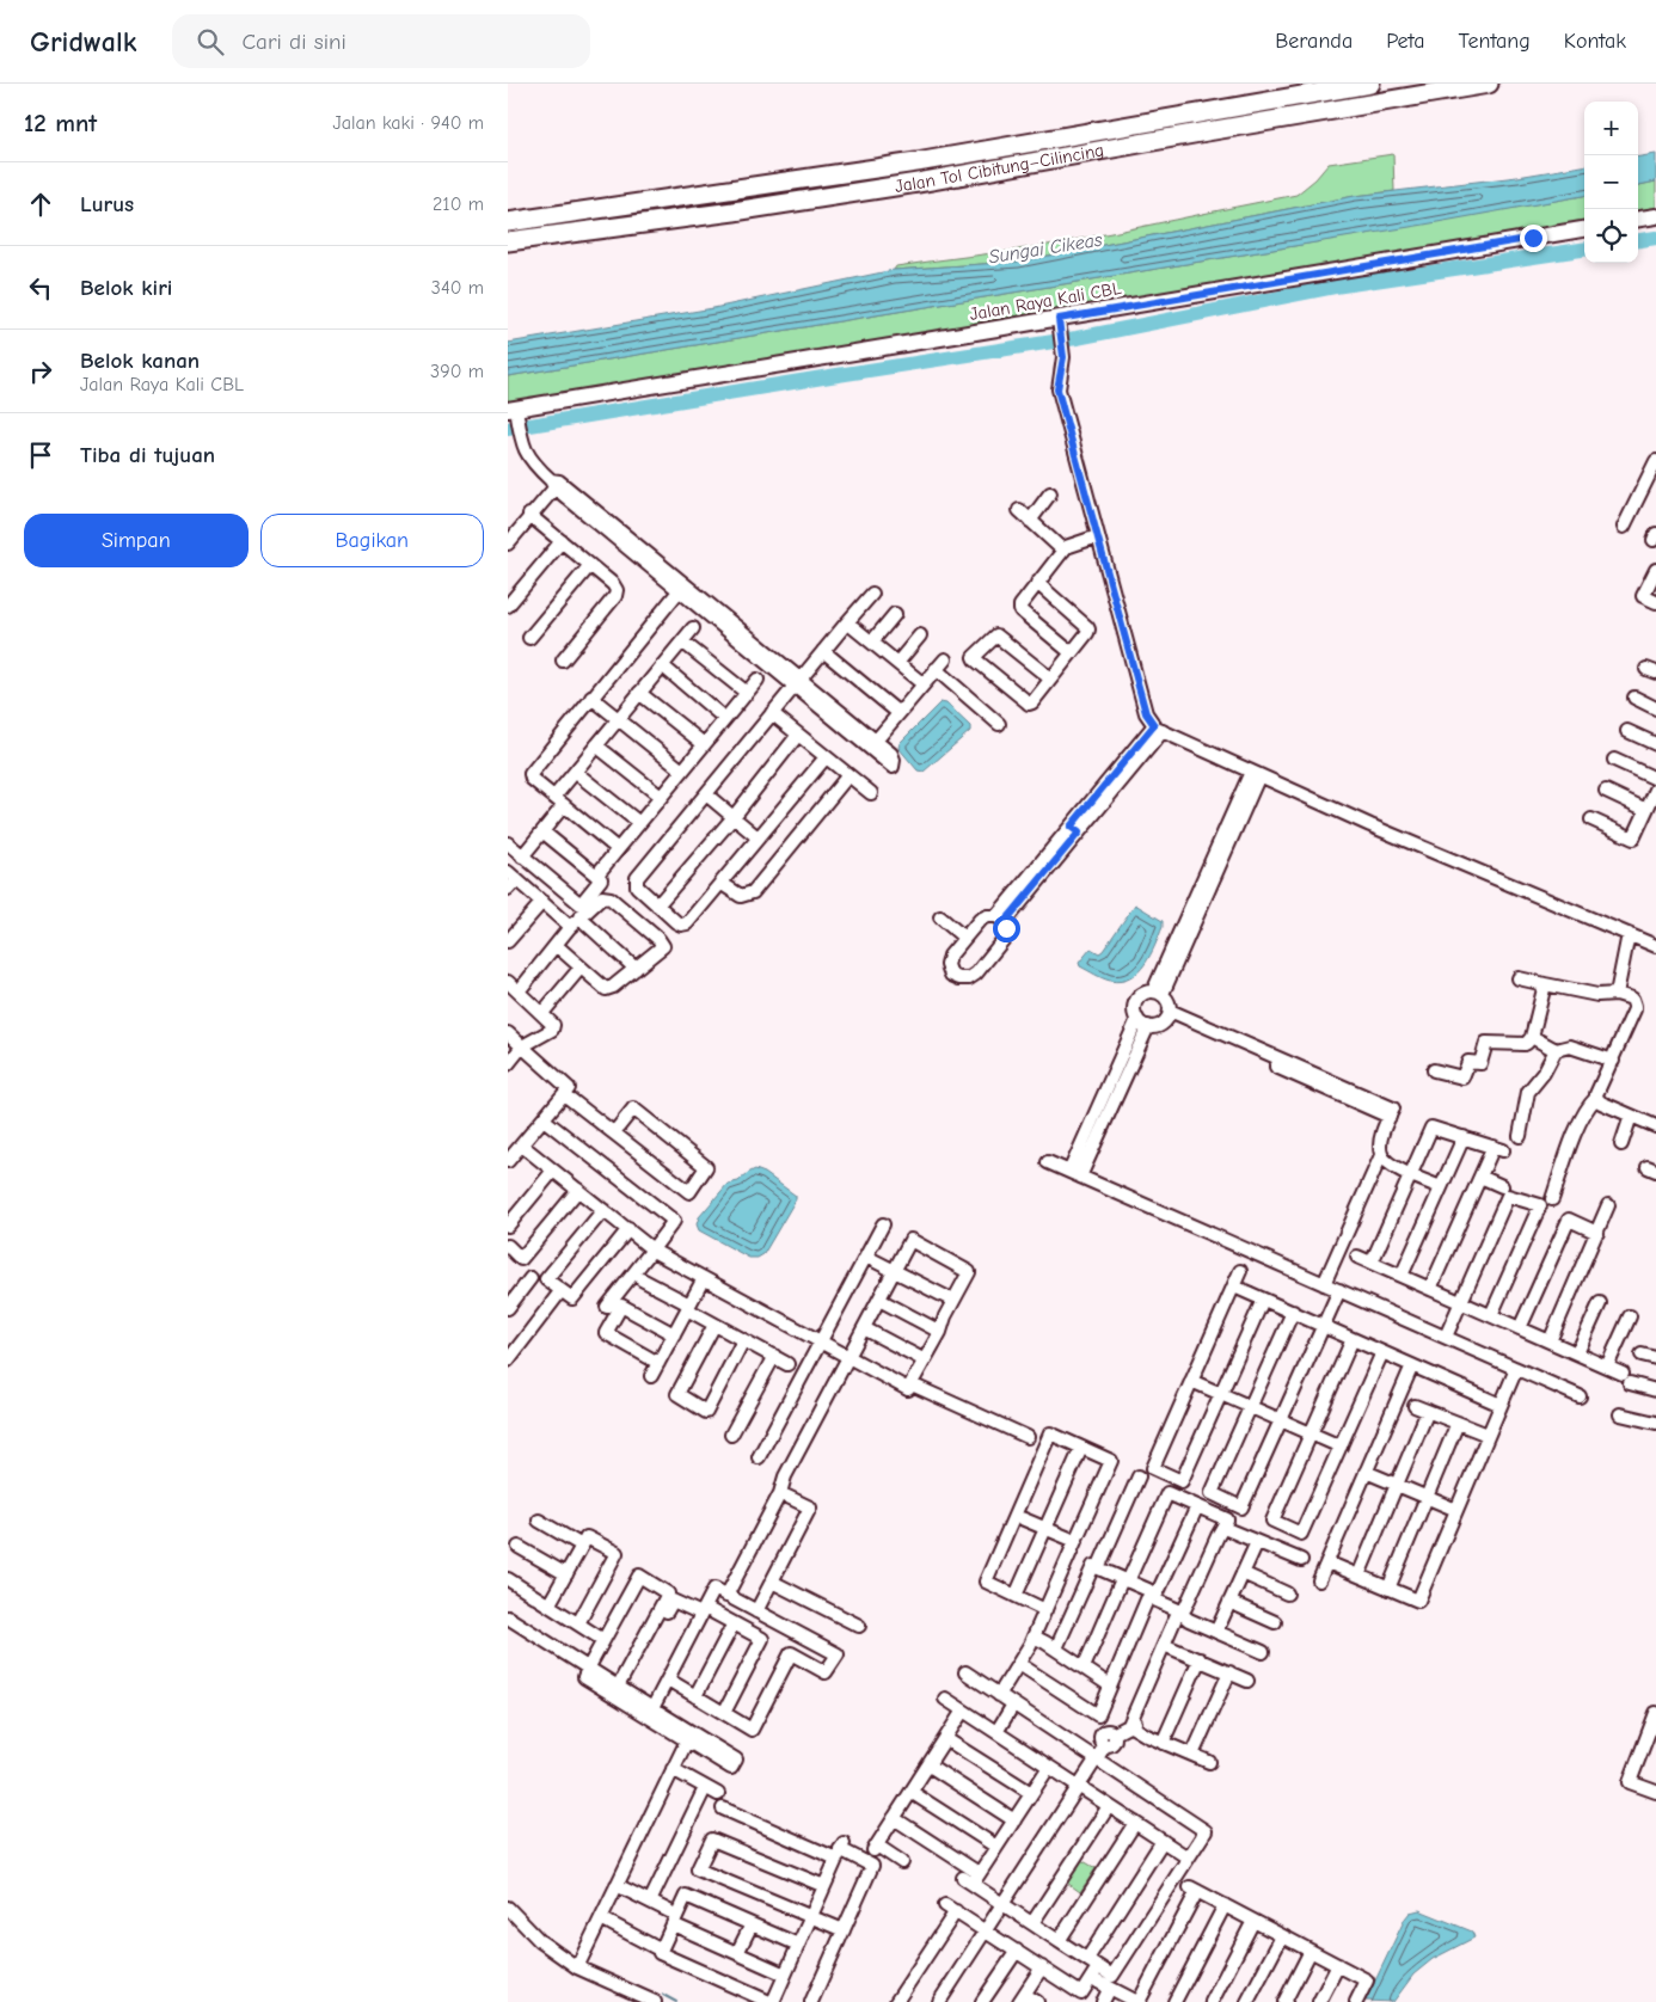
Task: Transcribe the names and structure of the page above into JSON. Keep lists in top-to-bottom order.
{
  "streets": {
    "highway": ["Jalan Tol Cibitung–Cilincing"],
    "main road": ["Jalan Raya Kali CBL"]
  },
  "water": ["Sungai Cikeas"],
  "page": {
    "header": "Gridwalk",
    "search": "Cari di sini",
    "nav": [
      "Beranda",
      "Peta",
      "Tentang",
      "Kontak"
    ],
    "heading": ["12 mnt", "Jalan kaki · 940 m"],
    "map_buttons": ["+", "−"],
    "list": [
      ["Lurus", "210 m"],
      ["Belok kiri", "340 m"],
      ["Belok kanan", "Jalan Raya Kali CBL", "390 m"],
      "Tiba di tujuan"
    ],
    "buttons": ["Simpan", "Bagikan"]
  }
}
